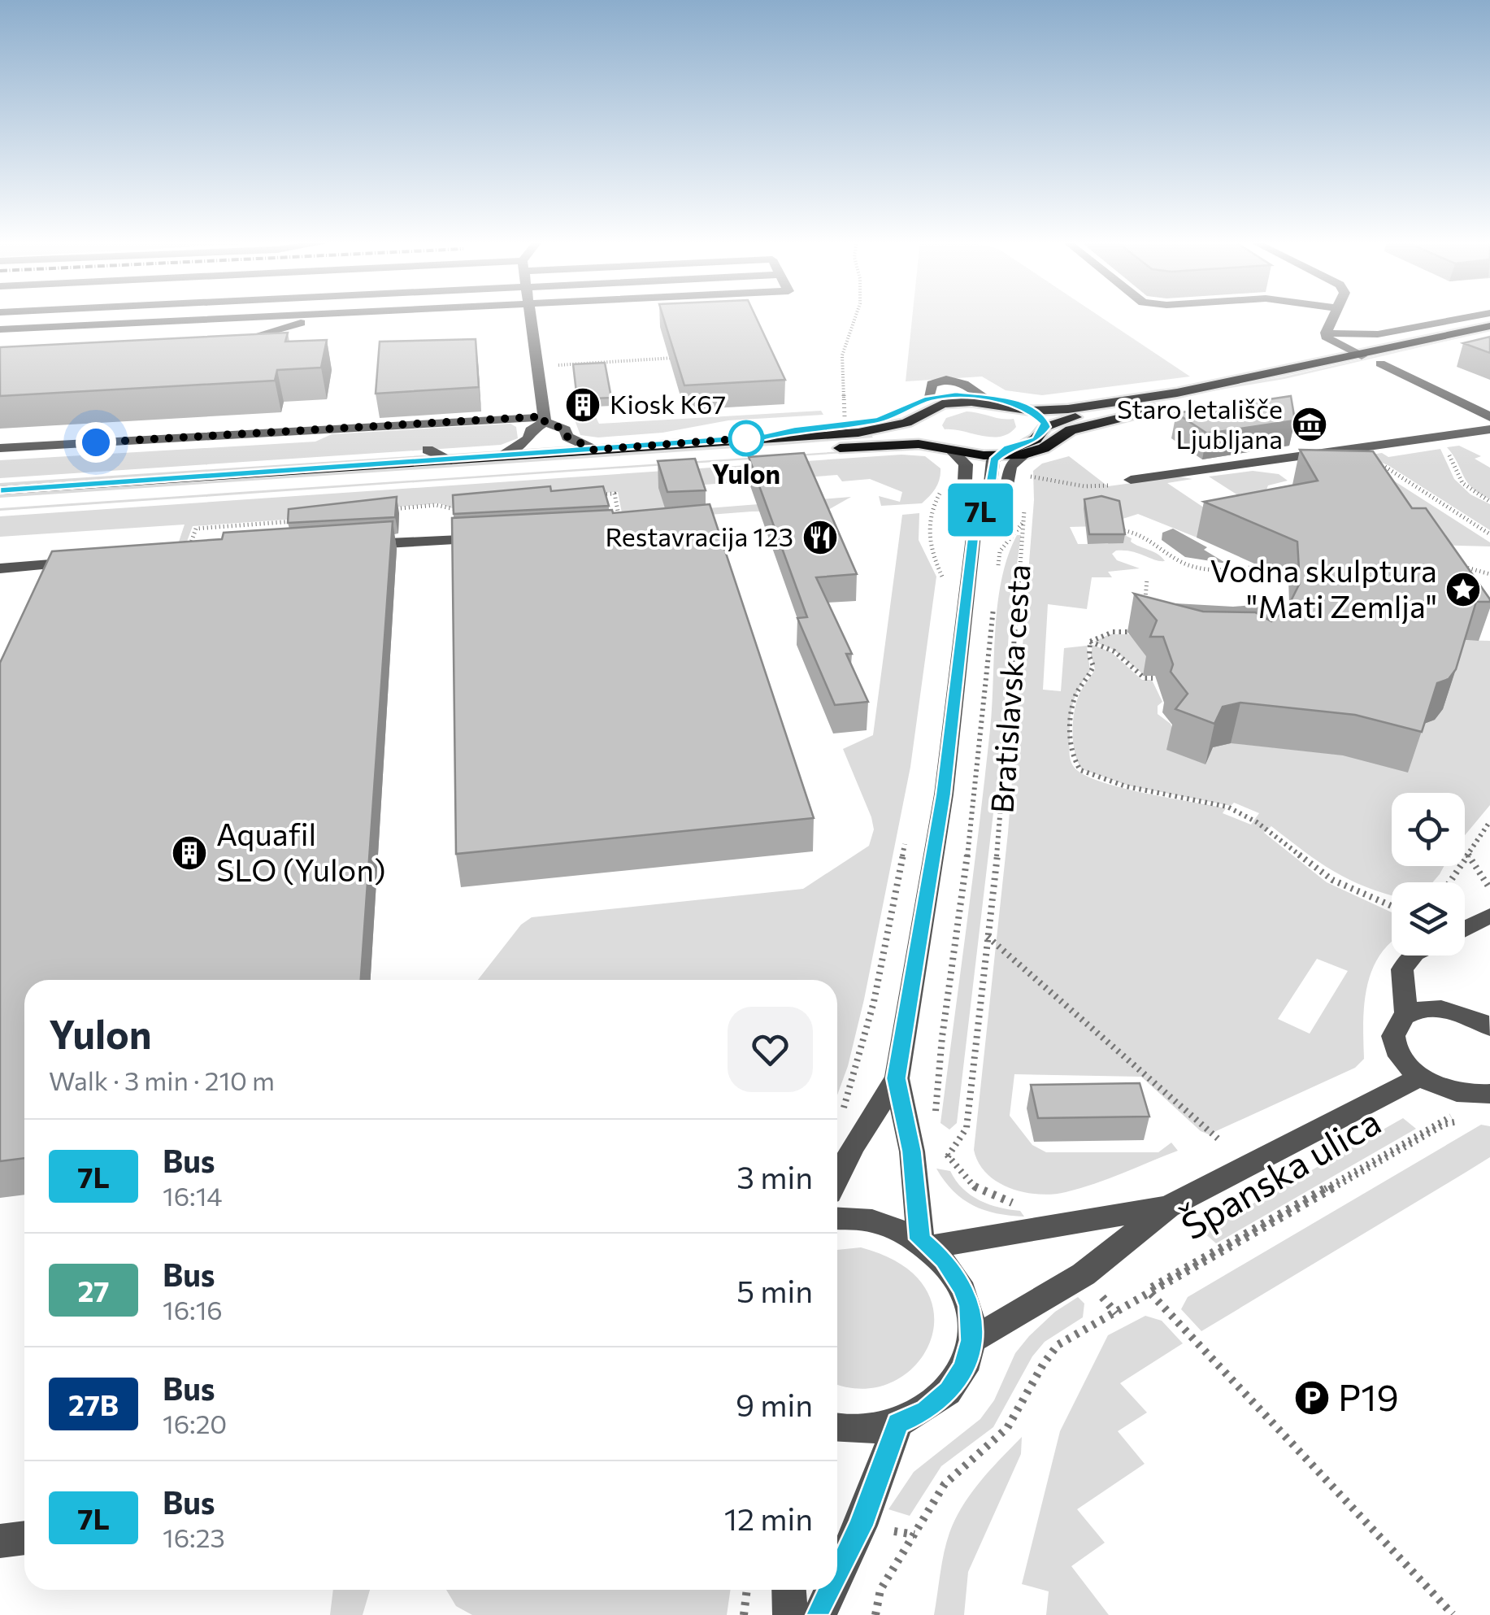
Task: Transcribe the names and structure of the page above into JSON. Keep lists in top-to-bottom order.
{
  "streets": {
    "street": ["Bratislavska cesta", "Španska ulica"]
  },
  "crossings": [
    ["Bratislavska cesta", "Španska ulica"]
  ],
  "places": {
    "building": ["Kiosk K67", "Aquafil SLO (Yulon)"],
    "museum": ["Staro letališče Ljubljana"],
    "other": ["Yulon"],
    "restaurant": ["Restavracija 123"],
    "place": ["Vodna skulptura \"Mati Zemlja\""],
    "parking": ["P19"]
  },
  "lines": ["bus line 7L"],
  "page": {
    "on_map": "7L",
    "heading": ["Yulon", "Walk · 3 min · 210 m"],
    "list": [
      {
        "mark": "7L",
        "name": "Bus",
        "note": "16:14",
        "value": "3 min"
      },
      {
        "mark": "27",
        "name": "Bus",
        "note": "16:16",
        "value": "5 min"
      },
      {
        "mark": "27B",
        "name": "Bus",
        "note": "16:20",
        "value": "9 min"
      },
      {
        "mark": "7L",
        "name": "Bus",
        "note": "16:23",
        "value": "12 min"
      }
    ]
  }
}
